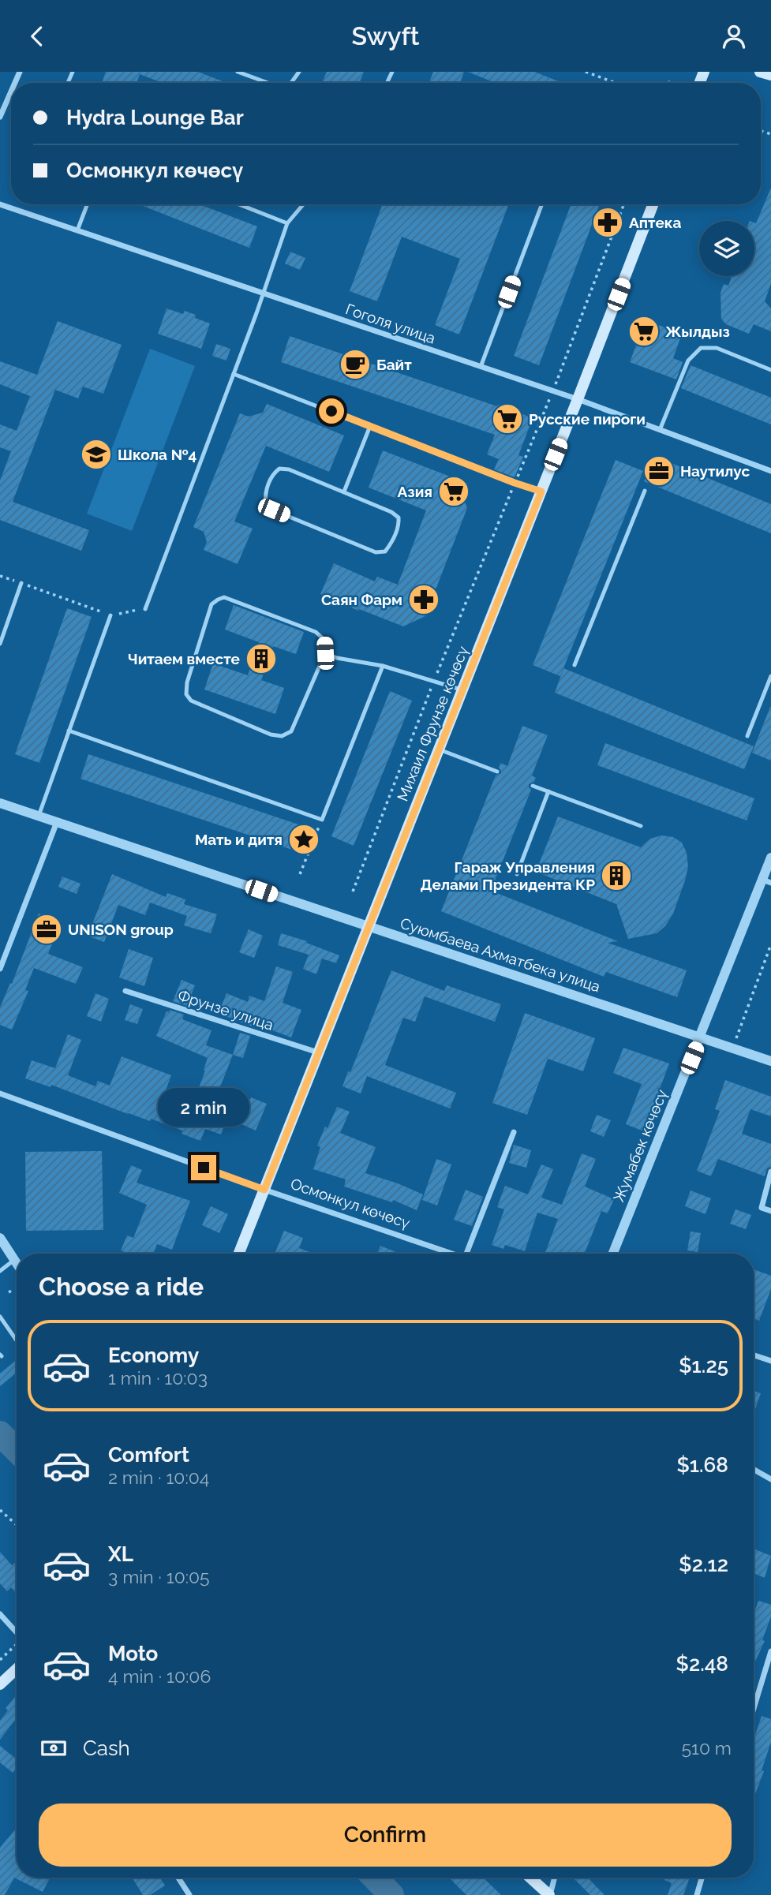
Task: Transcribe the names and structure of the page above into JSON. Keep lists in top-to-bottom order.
{
  "streets": {
    "main road": ["Михаил Фрунзе көчөсү"],
    "street": [
      "Гоголя улица",
      "Суюмбаева Ахматбека улица",
      "Фрунзе улица",
      "Жумабек көчөсү",
      "Осмонкул көчөсү"
    ]
  },
  "crossings": [
    ["Гоголя улица", "Михаил Фрунзе көчөсү"],
    ["Михаил Фрунзе көчөсү", "Суюмбаева Ахматбека улица"],
    ["Михаил Фрунзе көчөсү", "Фрунзе улица"],
    ["Михаил Фрунзе көчөсү", "Осмонкул көчөсү"],
    ["Суюмбаева Ахматбека улица", "Жумабек көчөсү"]
  ],
  "places": {
    "pharmacy": ["Аптека", "Саян Фарм"],
    "supermarket": ["Жылдыз", "Русские пироги", "Азия"],
    "cafe": ["Байт"],
    "school or university": ["Школа №4"],
    "office": ["Наутилус", "UNISON group"],
    "building": ["Читаем вместе", "Гараж Управления Делами Президента КР"],
    "place": ["Мать и дитя"]
  },
  "page": {
    "header": "Swyft",
    "banner": ["Hydra Lounge Bar", "Осмонкул көчөсү"],
    "bubble": "2 min",
    "heading": "Choose a ride",
    "list": [
      {
        "name": "Economy",
        "note": "1 min · 10:03",
        "value": "$1.25"
      },
      {
        "name": "Comfort",
        "note": "2 min · 10:04",
        "value": "$1.68"
      },
      {
        "name": "XL",
        "note": "3 min · 10:05",
        "value": "$2.12"
      },
      {
        "name": "Moto",
        "note": "4 min · 10:06",
        "value": "$2.48"
      }
    ],
    "pay": ["Cash", "510 m"],
    "buttons": "Confirm"
  }
}
